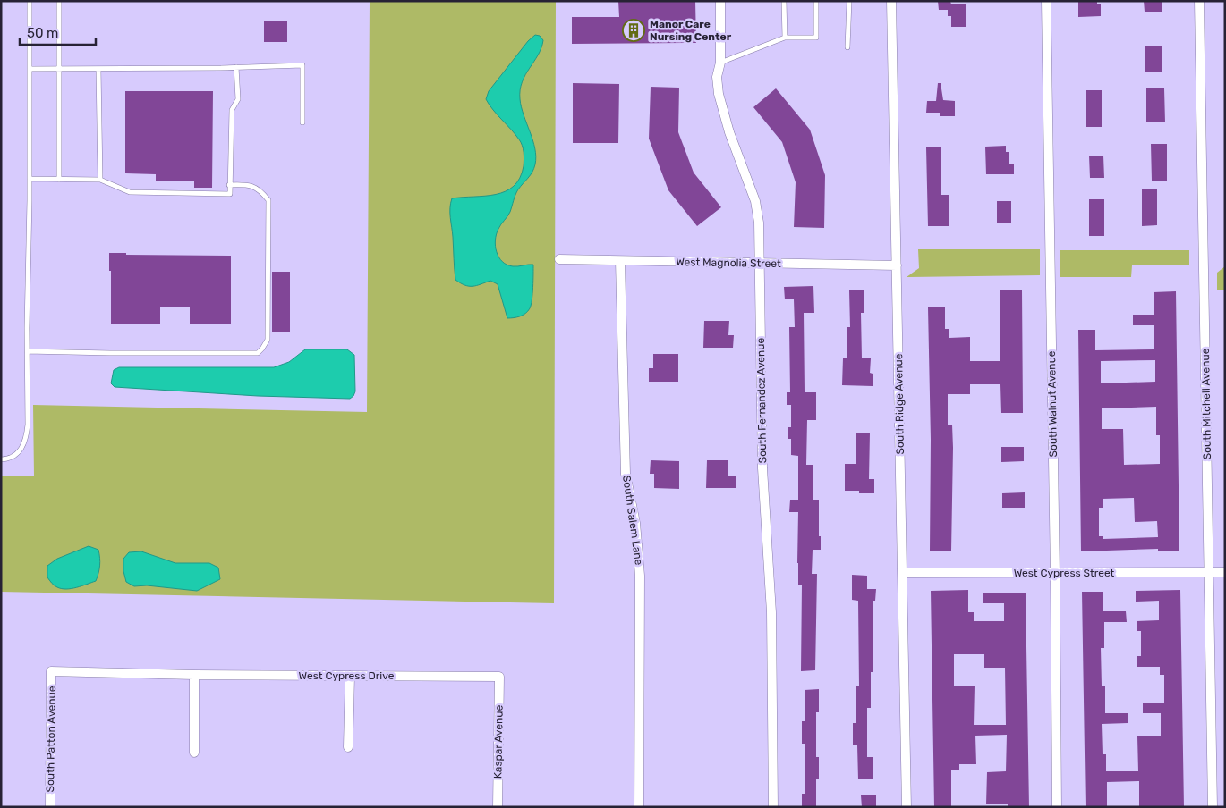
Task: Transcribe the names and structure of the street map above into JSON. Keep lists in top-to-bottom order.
{
  "streets": {
    "street": [
      "West Magnolia Street",
      "South Fernandez Avenue",
      "South Ridge Avenue",
      "South Walnut Avenue",
      "South Mitchell Avenue",
      "South Salem Lane",
      "West Cypress Street",
      "West Cypress Drive",
      "South Patton Avenue",
      "Kaspar Avenue"
    ]
  },
  "crossings": [
    ["West Magnolia Street", "South Fernandez Avenue"],
    ["West Magnolia Street", "South Ridge Avenue"],
    ["West Magnolia Street", "South Salem Lane"],
    ["South Ridge Avenue", "West Cypress Street"],
    ["South Walnut Avenue", "West Cypress Street"],
    ["South Mitchell Avenue", "West Cypress Street"],
    ["West Cypress Drive", "South Patton Avenue"],
    ["West Cypress Drive", "Kaspar Avenue"]
  ],
  "places": {
    "building": ["Manor Care Nursing Center"]
  },
  "scale_bar": "50 m"
}
